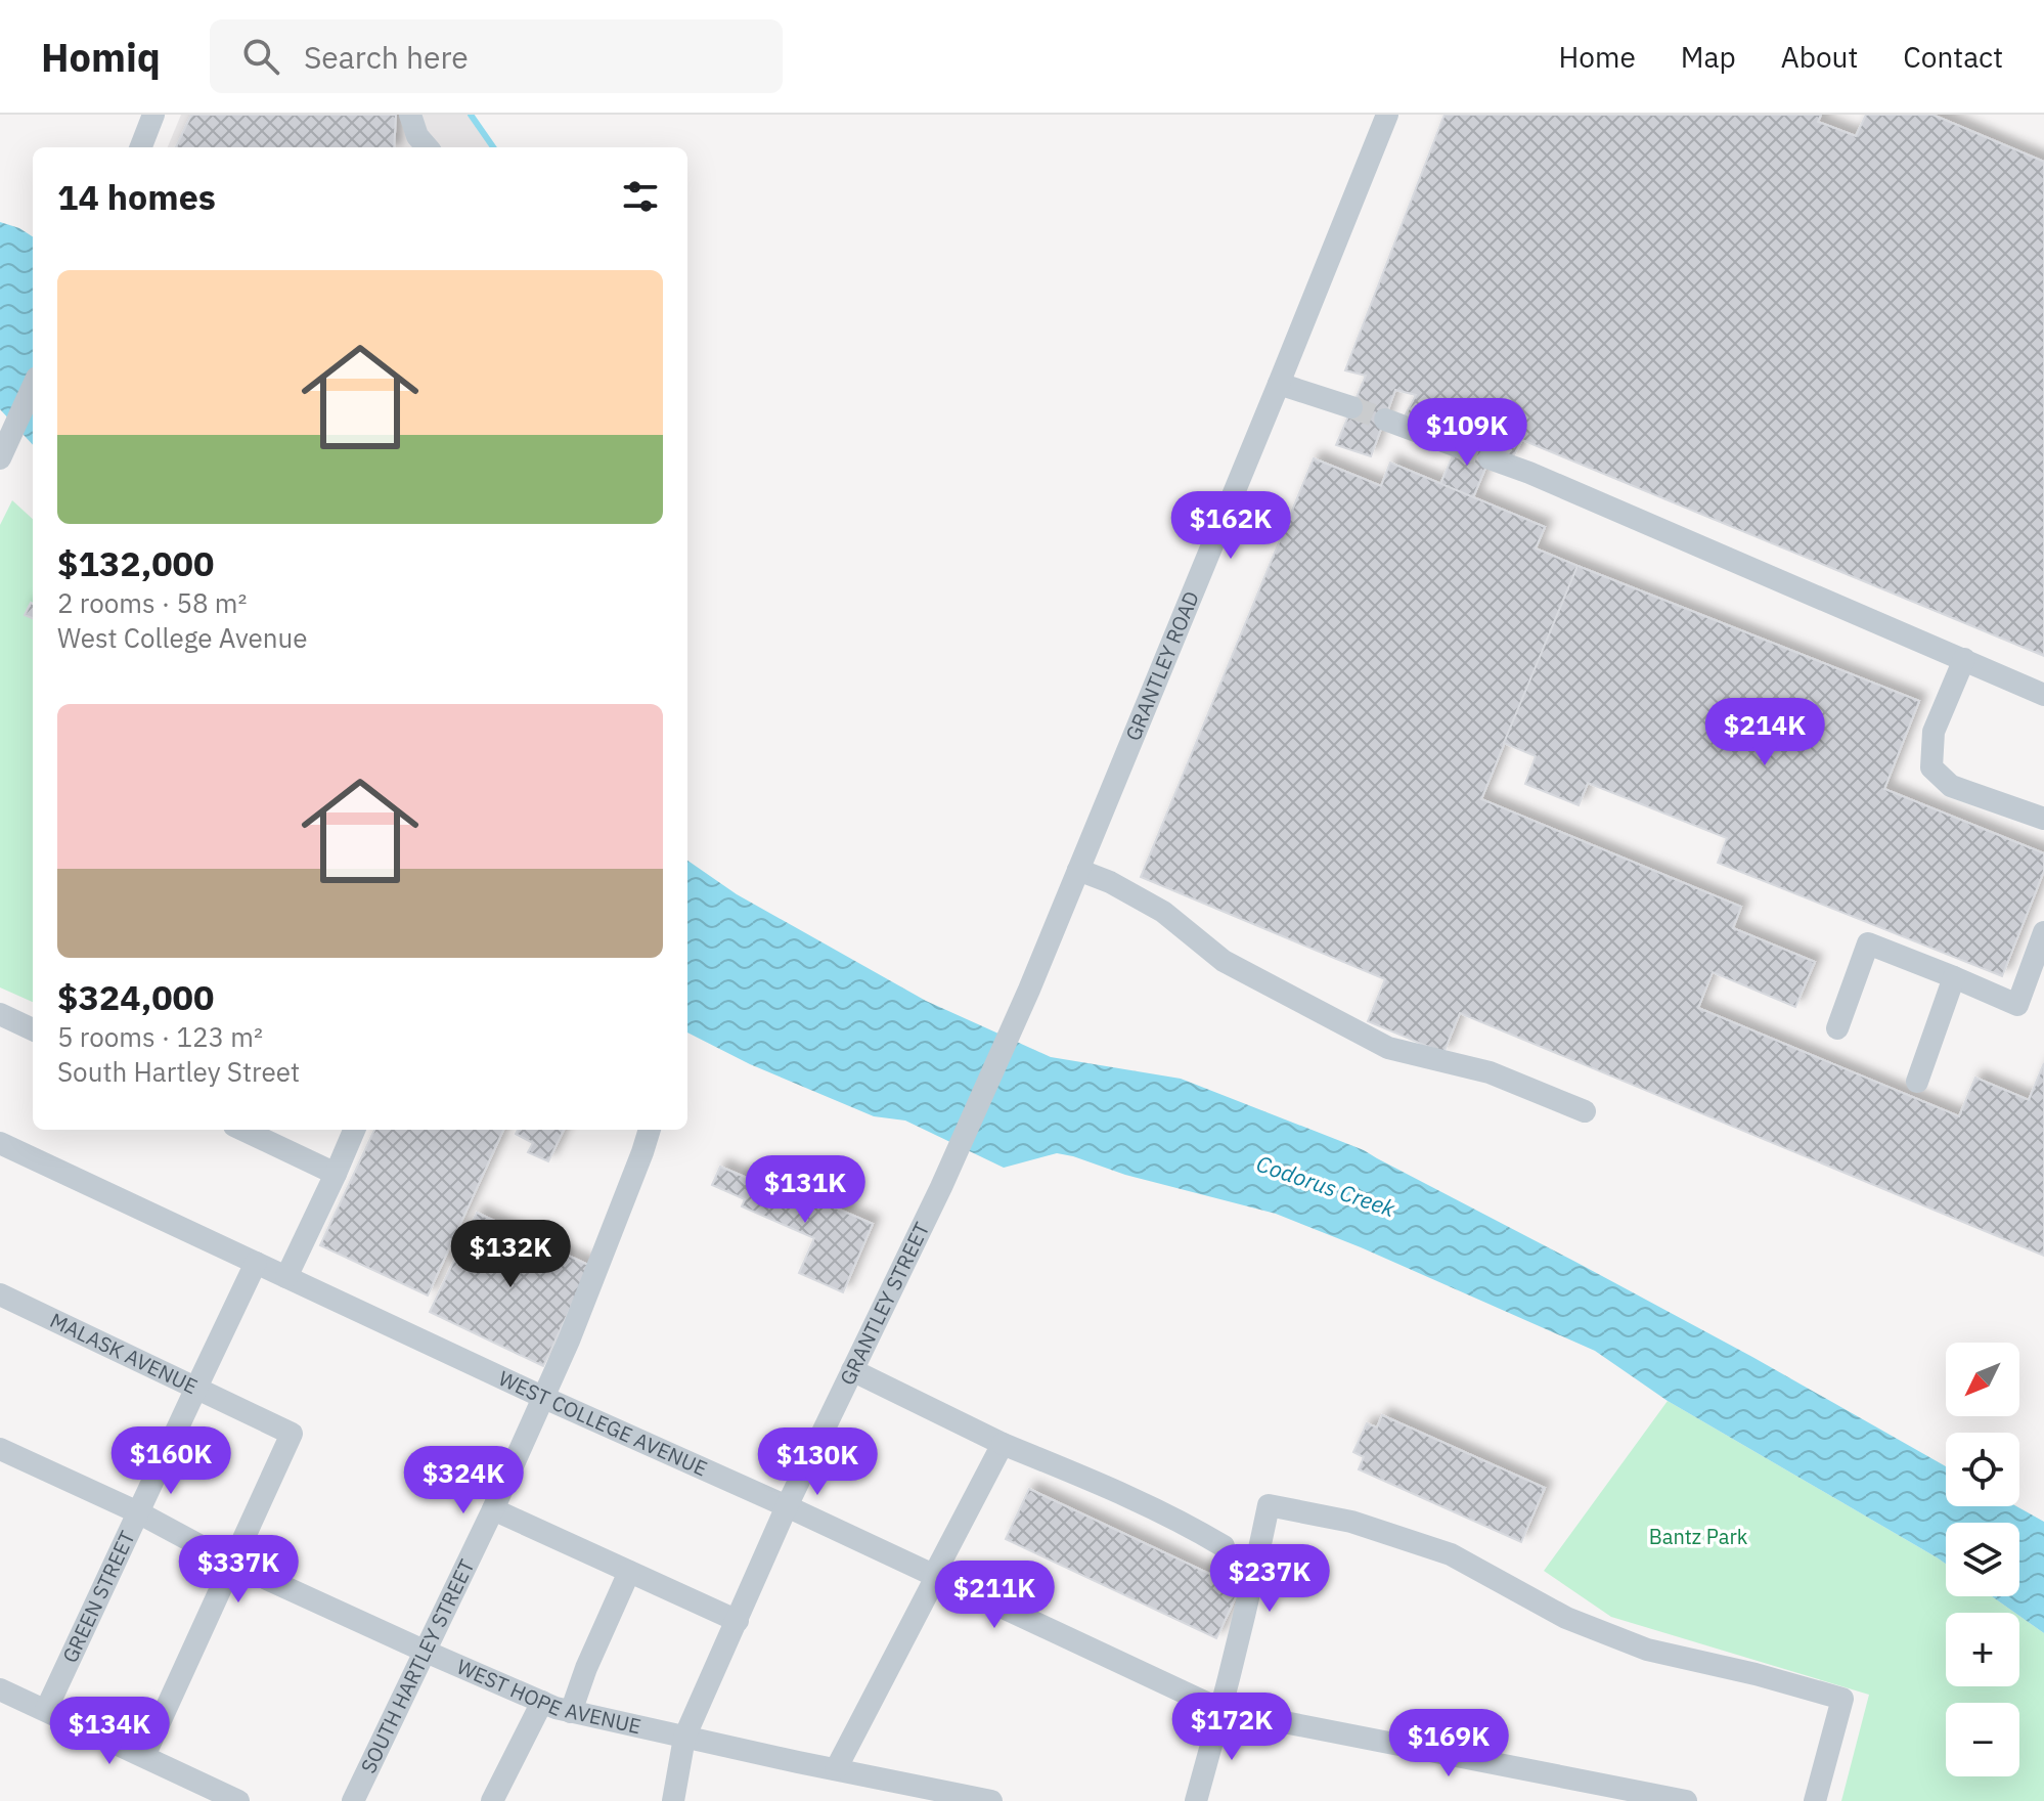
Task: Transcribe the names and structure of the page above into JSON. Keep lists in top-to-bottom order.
{
  "streets": {
    "street": [
      "GRANTLEY ROAD",
      "GRANTLEY STREET",
      "MALASK AVENUE",
      "WEST COLLEGE AVENUE",
      "GREEN STREET",
      "SOUTH HARTLEY STREET",
      "WEST HOPE AVENUE"
    ]
  },
  "crossings": [
    ["GRANTLEY ROAD", "GRANTLEY STREET"],
    ["GRANTLEY STREET", "WEST COLLEGE AVENUE"],
    ["GRANTLEY STREET", "WEST HOPE AVENUE"],
    ["MALASK AVENUE", "GREEN STREET"],
    ["MALASK AVENUE", "WEST HOPE AVENUE"],
    ["WEST COLLEGE AVENUE", "GREEN STREET"],
    ["WEST COLLEGE AVENUE", "SOUTH HARTLEY STREET"],
    ["GREEN STREET", "WEST HOPE AVENUE"],
    ["SOUTH HARTLEY STREET", "WEST HOPE AVENUE"]
  ],
  "water": ["Codorus Creek"],
  "parks": ["Bantz Park"],
  "north": "bottom left",
  "page": {
    "header": "Homiq",
    "search": "Search here",
    "nav": [
      "Home",
      "Map",
      "About",
      "Contact"
    ],
    "heading": "14 homes",
    "list": [
      {
        "name": "$132,000",
        "note": "2 rooms · 58 m² · West College Avenue"
      },
      {
        "name": "$324,000",
        "note": "5 rooms · 123 m² · South Hartley Street"
      }
    ],
    "price": [
      "$109K",
      "$162K",
      "$214K",
      "$131K",
      "$132K",
      "$160K",
      "$130K",
      "$324K",
      "$337K",
      "$237K",
      "$211K",
      "$172K",
      "$134K",
      "$169K"
    ],
    "map_buttons": ["+", "−"]
  }
}
